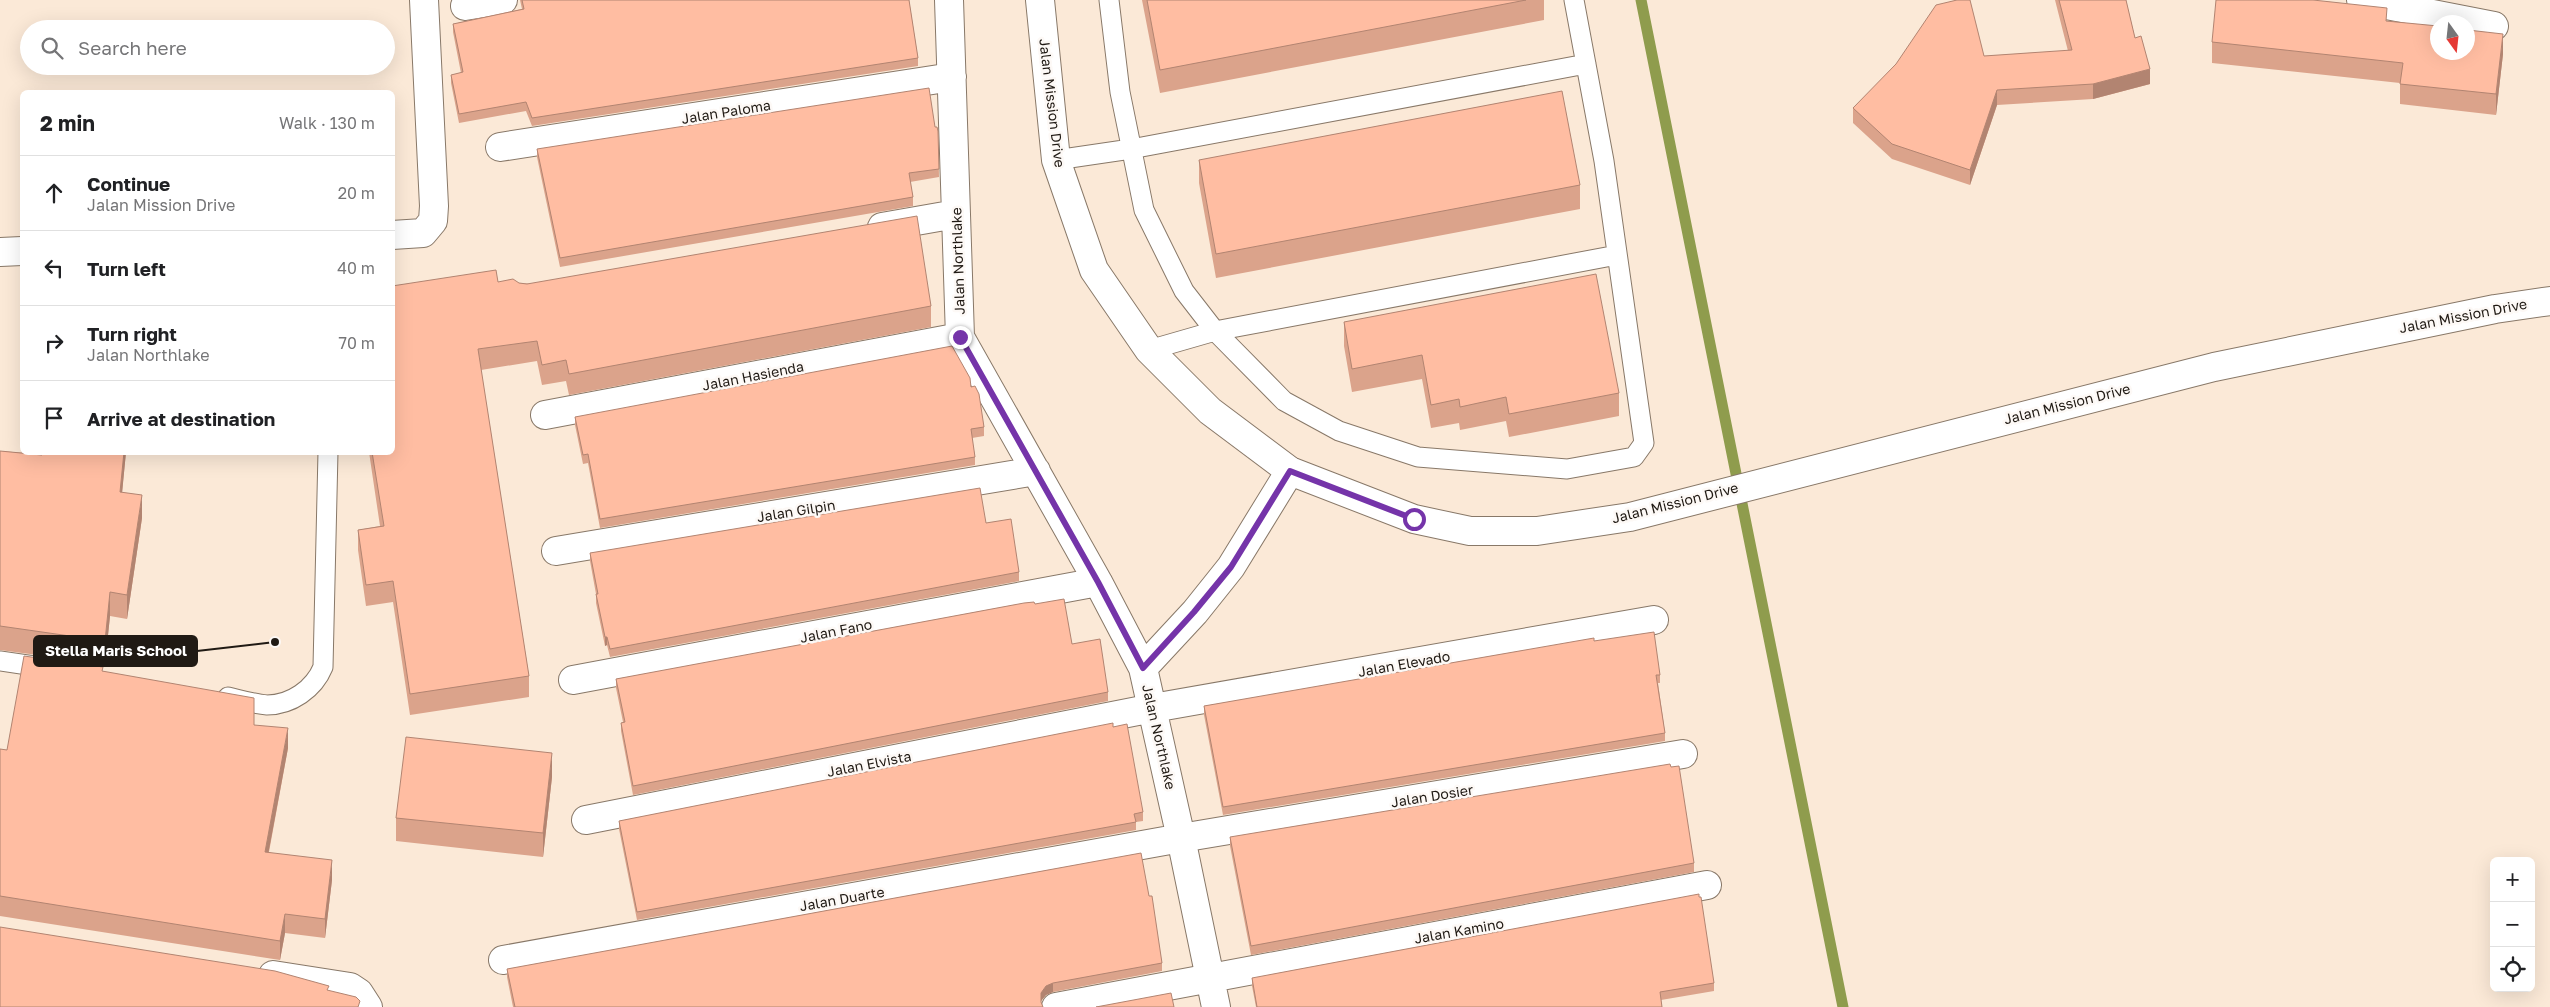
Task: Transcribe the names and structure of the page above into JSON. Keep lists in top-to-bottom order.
{
  "streets": {
    "street": [
      "Jalan Mission Drive",
      "Jalan Paloma",
      "Jalan Northlake",
      "Jalan Hasienda",
      "Jalan Gilpin",
      "Jalan Fano",
      "Jalan Elevado",
      "Jalan Elvista",
      "Jalan Dosier",
      "Jalan Duarte",
      "Jalan Kamino"
    ]
  },
  "crossings": [
    ["Jalan Paloma", "Jalan Northlake"],
    ["Jalan Northlake", "Jalan Hasienda"],
    ["Jalan Northlake", "Jalan Gilpin"],
    ["Jalan Northlake", "Jalan Fano"],
    ["Jalan Northlake", "Jalan Elevado"],
    ["Jalan Northlake", "Jalan Elvista"],
    ["Jalan Northlake", "Jalan Dosier"],
    ["Jalan Northlake", "Jalan Duarte"],
    ["Jalan Northlake", "Jalan Kamino"],
    ["Jalan Elevado", "Jalan Elvista"],
    ["Jalan Dosier", "Jalan Duarte"]
  ],
  "places": ["Stella Maris School"],
  "north": "bottom",
  "page": {
    "search": "Search here",
    "heading": ["2 min", "Walk · 130 m"],
    "list": [
      ["Continue", "Jalan Mission Drive", "20 m"],
      ["Turn left", "40 m"],
      ["Turn right", "Jalan Northlake", "70 m"],
      "Arrive at destination"
    ],
    "map_buttons": ["+", "−"]
  }
}
